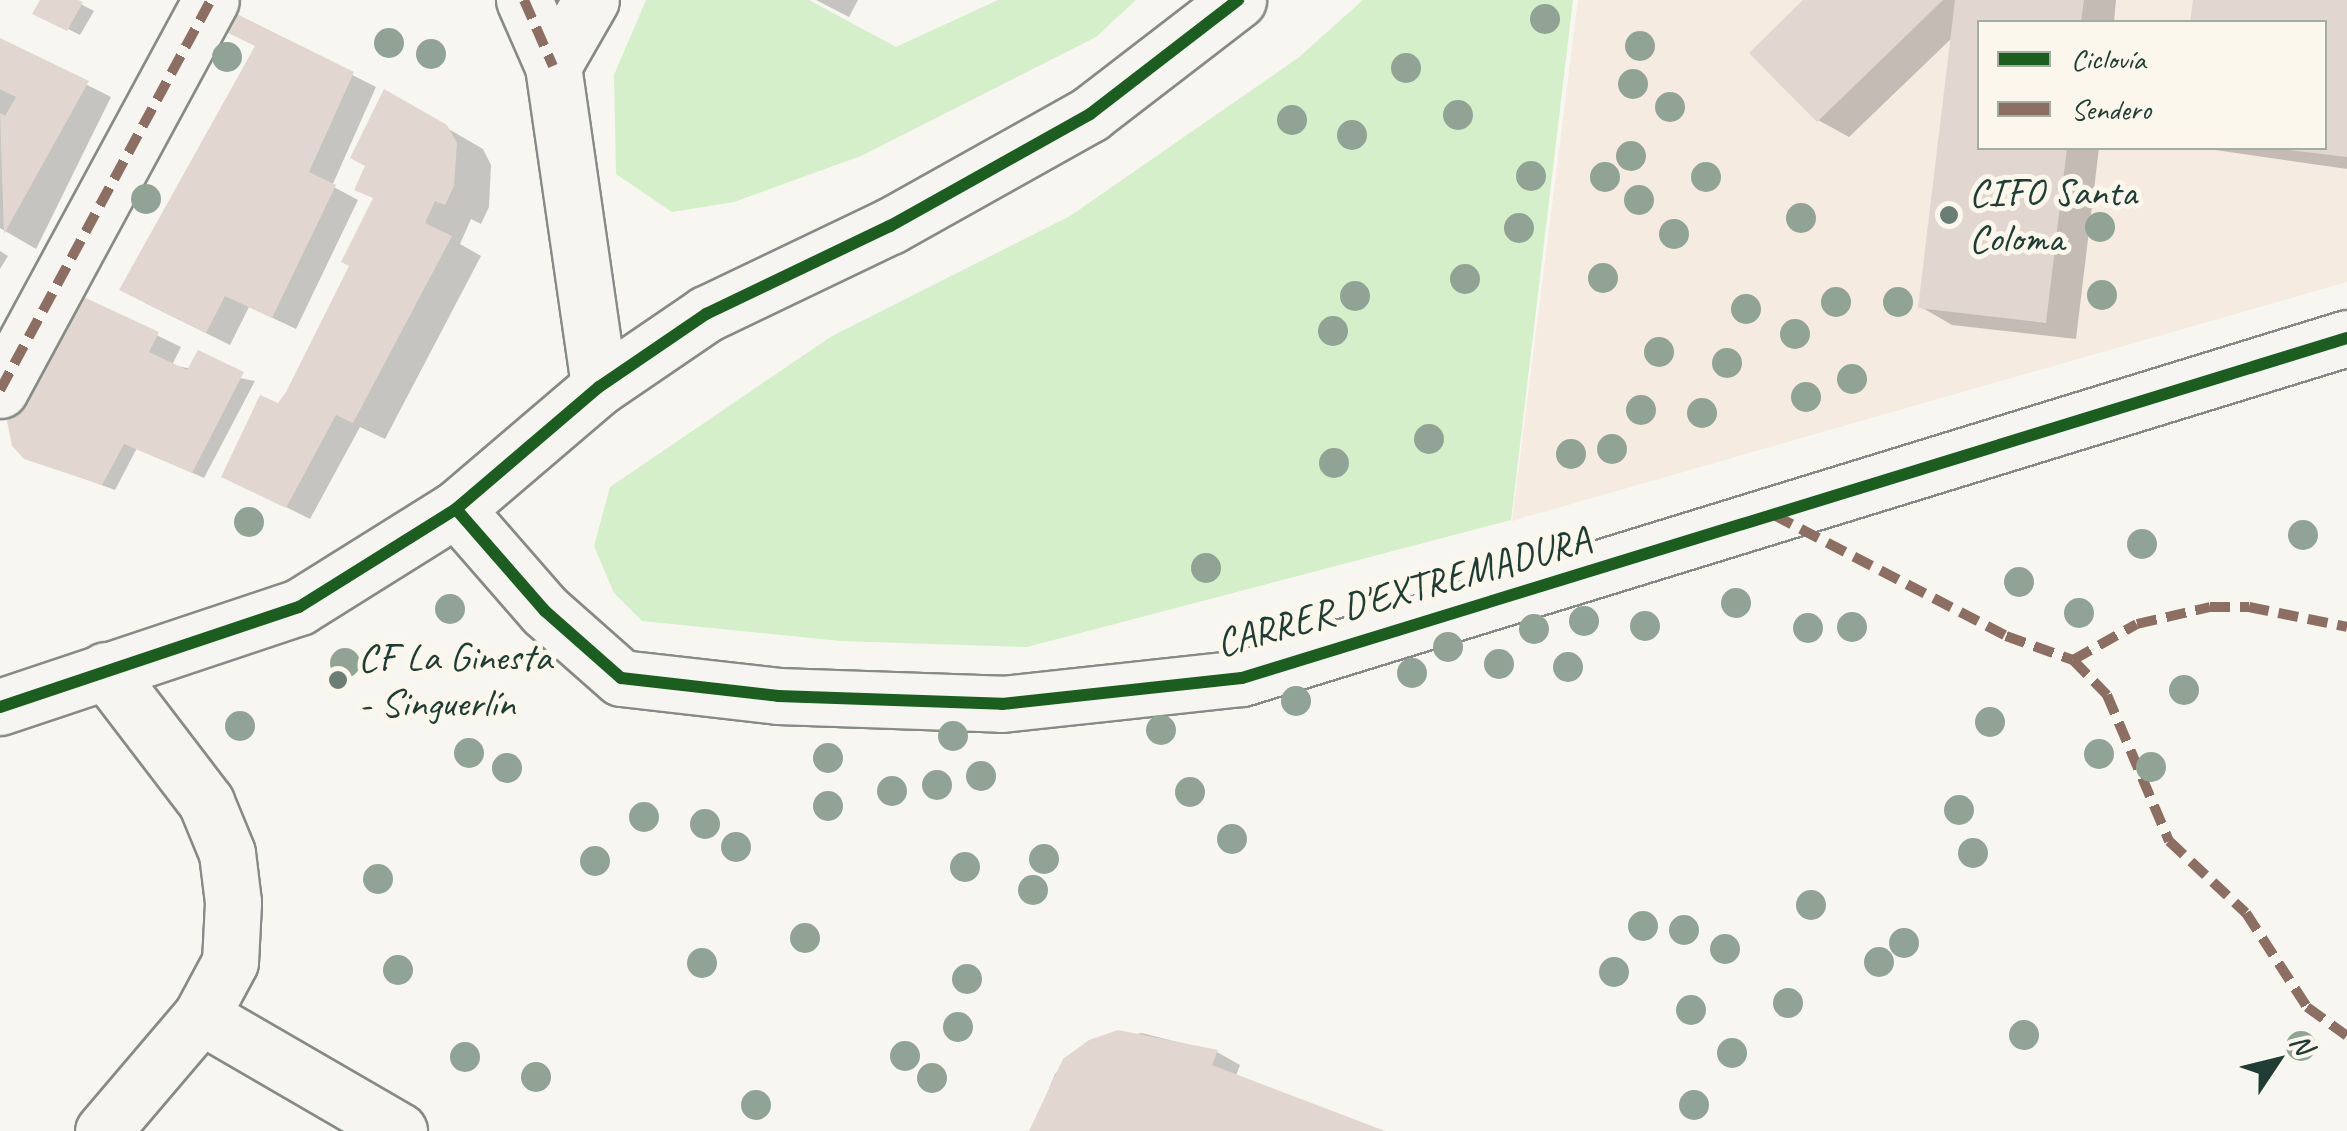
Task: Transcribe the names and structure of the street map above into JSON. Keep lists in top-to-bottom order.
{
  "streets": {
    "street": ["CARRER D'EXTREMADURA"]
  },
  "places": ["CIFO Santa Coloma", "CF La Ginesta - Singuerlín"],
  "legend": ["Ciclovía", "Sendero"],
  "north": "top right"
}
